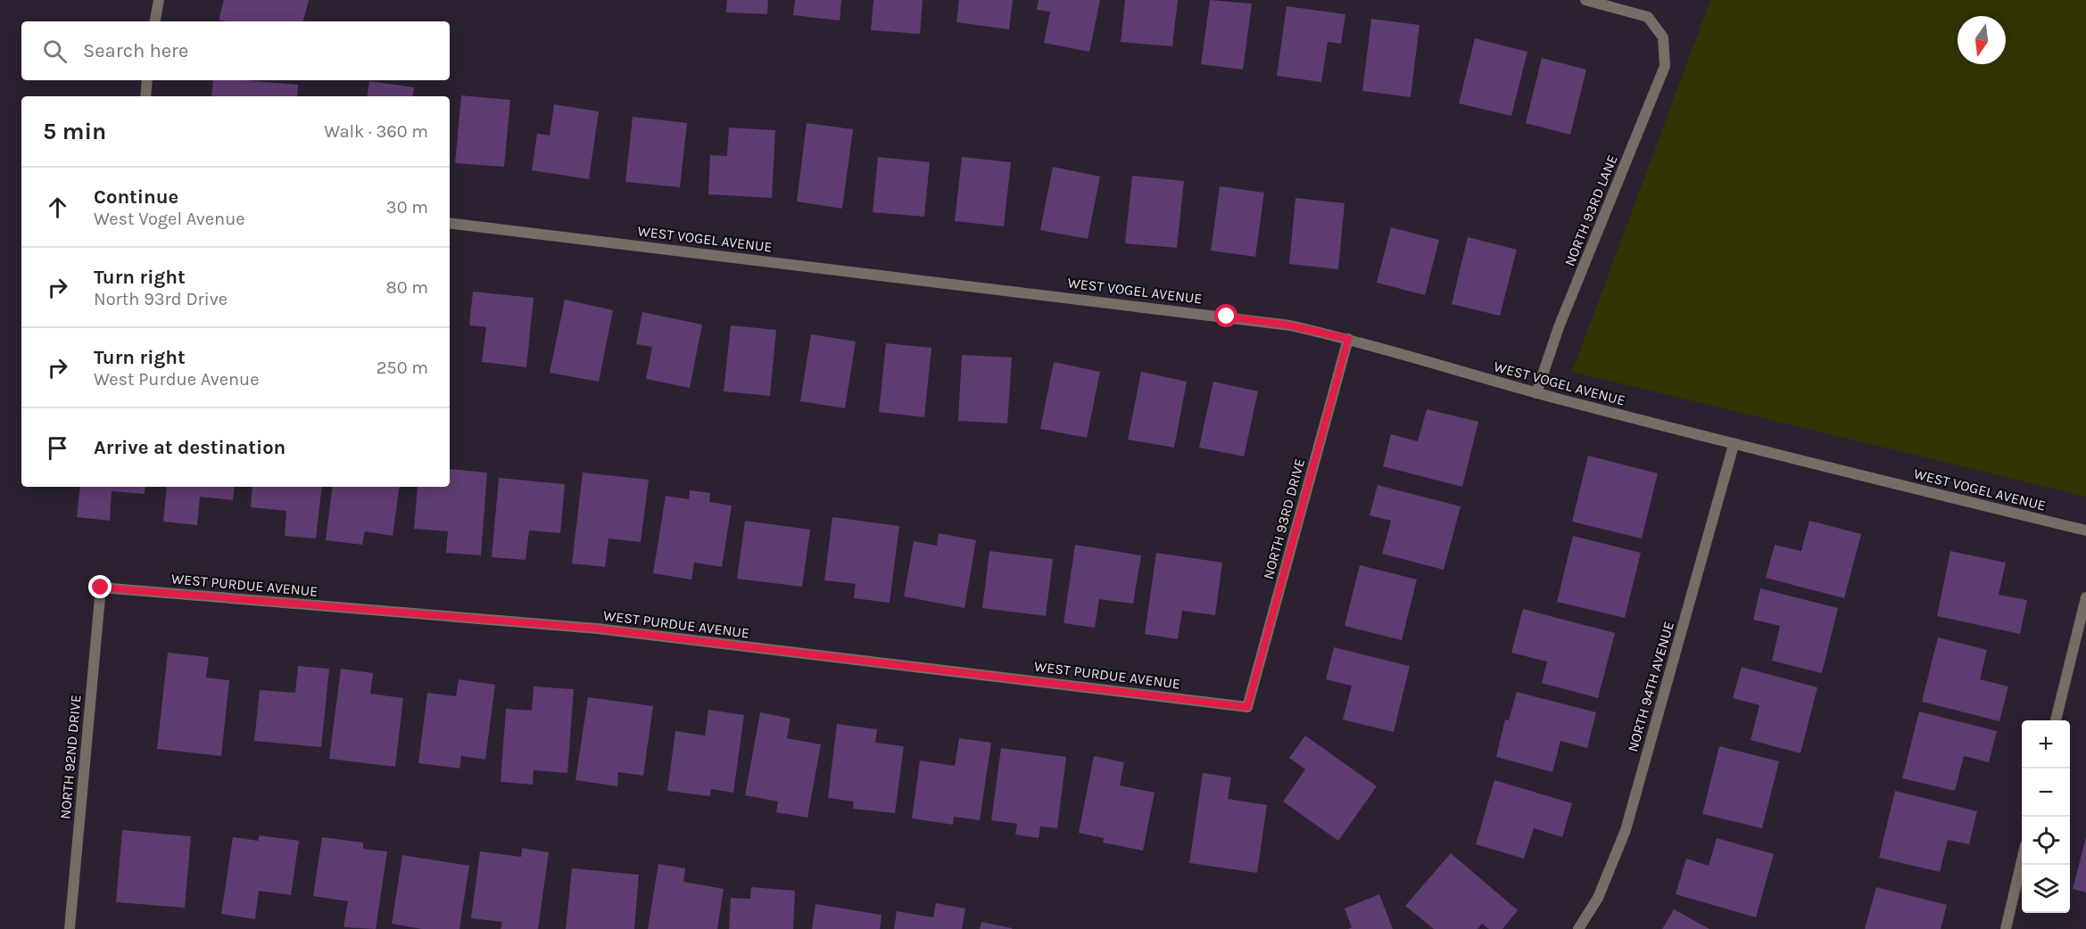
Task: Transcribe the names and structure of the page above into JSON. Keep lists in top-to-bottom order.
{
  "streets": {
    "street": [
      "NORTH 93RD LANE",
      "WEST VOGEL AVENUE",
      "NORTH 93RD DRIVE",
      "WEST PURDUE AVENUE",
      "NORTH 94TH AVENUE",
      "NORTH 92ND DRIVE"
    ]
  },
  "crossings": [
    ["NORTH 93RD LANE", "WEST VOGEL AVENUE"],
    ["WEST VOGEL AVENUE", "NORTH 93RD DRIVE"],
    ["WEST VOGEL AVENUE", "NORTH 94TH AVENUE"],
    ["NORTH 93RD DRIVE", "WEST PURDUE AVENUE"],
    ["WEST PURDUE AVENUE", "NORTH 92ND DRIVE"]
  ],
  "north": "bottom",
  "page": {
    "search": "Search here",
    "heading": ["5 min", "Walk · 360 m"],
    "list": [
      ["Continue", "West Vogel Avenue", "30 m"],
      ["Turn right", "North 93rd Drive", "80 m"],
      ["Turn right", "West Purdue Avenue", "250 m"],
      "Arrive at destination"
    ],
    "map_buttons": ["+", "−"]
  }
}
